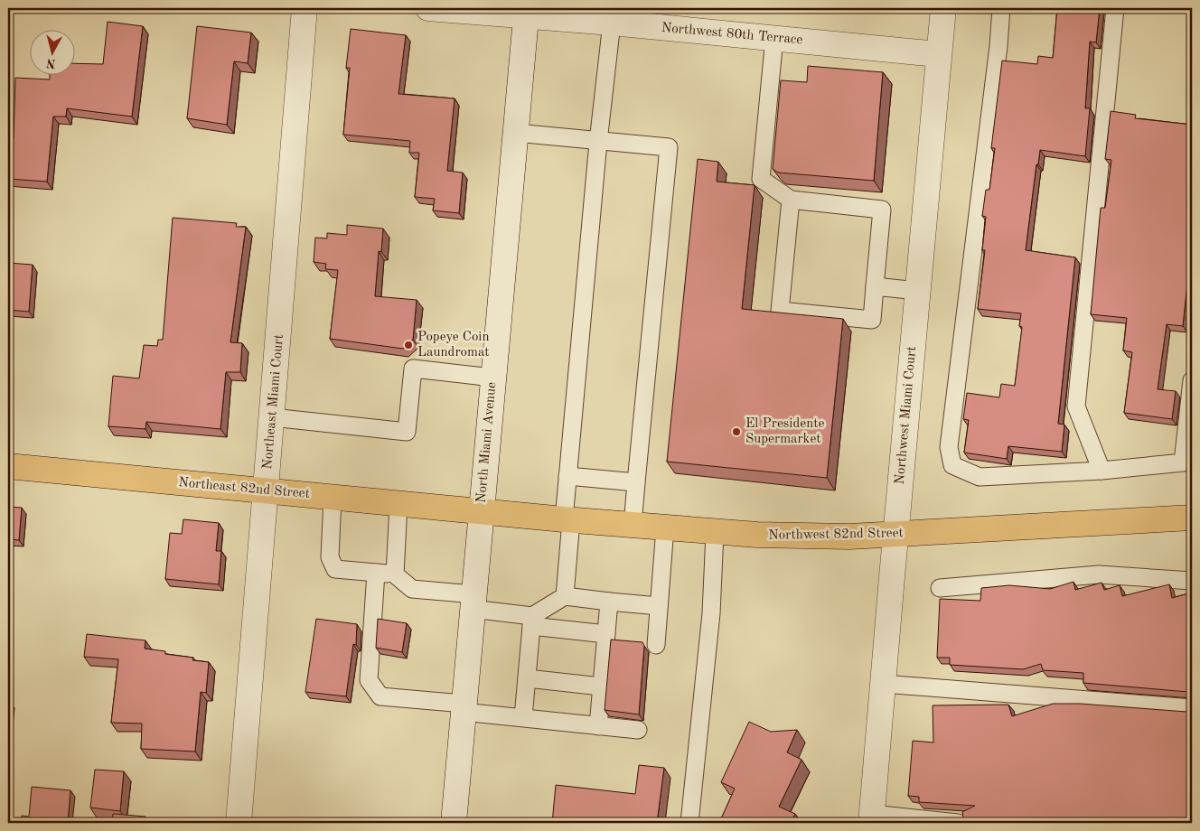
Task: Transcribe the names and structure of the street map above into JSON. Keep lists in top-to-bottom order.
{
  "streets": {
    "main road": ["Northeast 82nd Street", "Northwest 82nd Street"],
    "street": [
      "Northwest 80th Terrace",
      "Northeast Miami Court",
      "Northwest Miami Court",
      "North Miami Avenue"
    ]
  },
  "crossings": [
    ["Northwest 80th Terrace", "Northwest Miami Court"],
    ["Northwest 80th Terrace", "North Miami Avenue"],
    ["Northeast Miami Court", "Northeast 82nd Street"],
    ["Northwest Miami Court", "Northwest 82nd Street"],
    ["North Miami Avenue", "Northeast 82nd Street"],
    ["North Miami Avenue", "Northwest 82nd Street"],
    ["Northeast 82nd Street", "Northwest 82nd Street"]
  ],
  "places": ["Popeye Coin Laundromat", "El Presidente Supermarket"],
  "north": "bottom"
}
